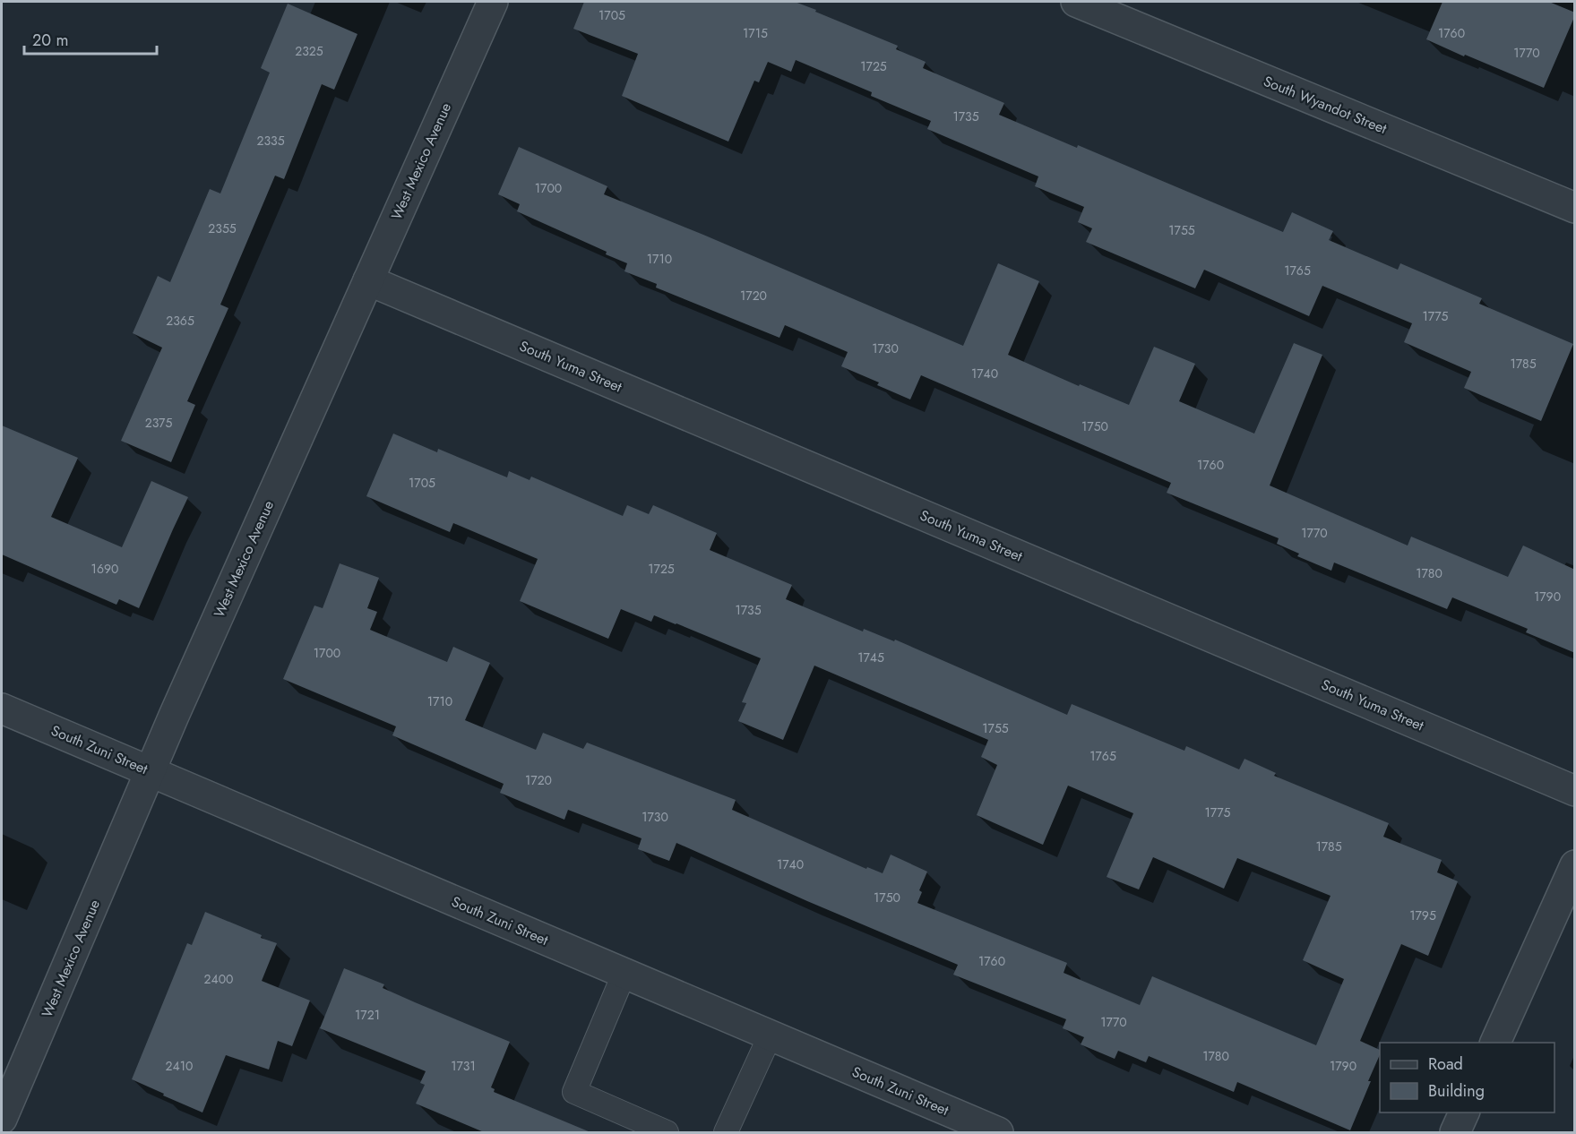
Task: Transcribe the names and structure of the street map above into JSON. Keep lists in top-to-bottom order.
{
  "streets": {
    "street": [
      "South Wyandot Street",
      "West Mexico Avenue",
      "South Yuma Street",
      "South Zuni Street"
    ]
  },
  "crossings": [
    ["West Mexico Avenue", "South Yuma Street"],
    ["West Mexico Avenue", "South Zuni Street"]
  ],
  "house_numbers": [
    "1705",
    "1715",
    "1760",
    "2325",
    "1770",
    "1725",
    "1735",
    "2335",
    "1700",
    "2355",
    "1755",
    "1710",
    "1765",
    "1720",
    "1775",
    "2365",
    "1730",
    "1785",
    "1740",
    "2375",
    "1750",
    "1760",
    "1705",
    "1770",
    "1690",
    "1725",
    "1780",
    "1790",
    "1735",
    "1700",
    "1745",
    "1710",
    "1755",
    "1765",
    "1720",
    "1775",
    "1730",
    "1785",
    "1740",
    "1750",
    "1795",
    "1760",
    "2400",
    "1721",
    "1770",
    "1780",
    "2410",
    "1731",
    "1790"
  ],
  "legend": ["Road", "Building"],
  "scale_bar": "20 m"
}
